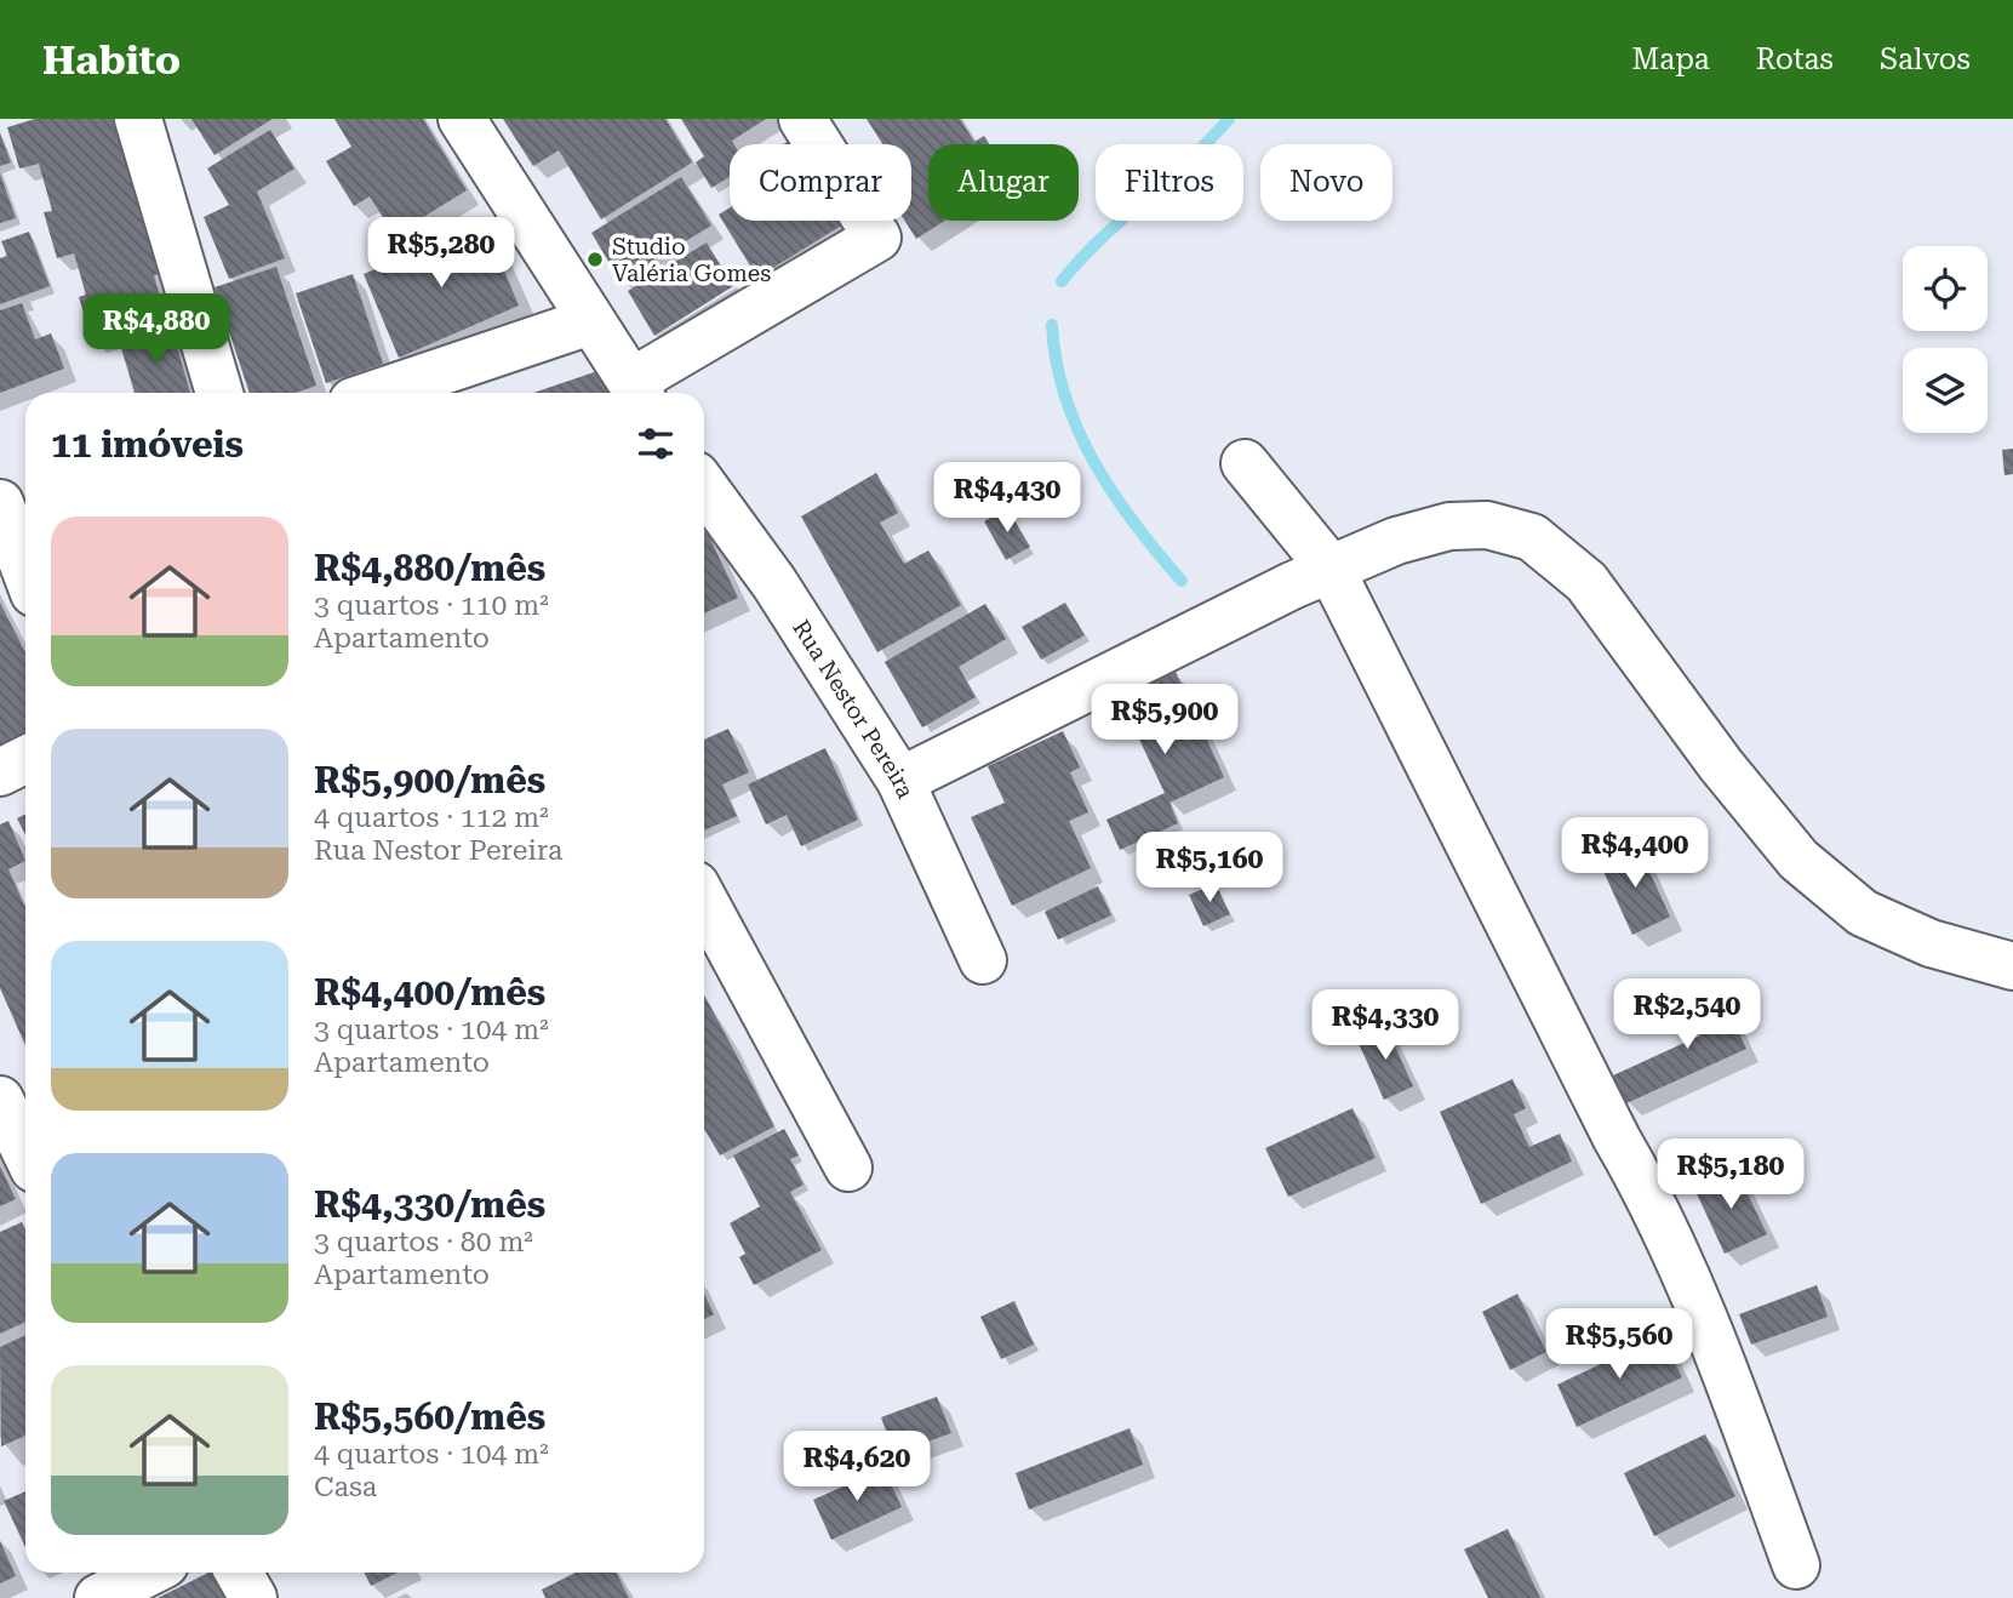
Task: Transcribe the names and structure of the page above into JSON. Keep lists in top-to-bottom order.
{
  "streets": {
    "street": ["Rua Nestor Pereira"]
  },
  "places": ["Studio Valéria Gomes"],
  "page": {
    "header": "Habito",
    "nav": ["Mapa", "Rotas", "Salvos"],
    "chip": [
      "Comprar",
      "Alugar",
      "Filtros",
      "Novo"
    ],
    "price": [
      "R$5,280",
      "R$4,880",
      "R$4,430",
      "R$5,900",
      "R$4,400",
      "R$5,160",
      "R$2,540",
      "R$4,330",
      "R$5,180",
      "R$5,560",
      "R$4,620"
    ],
    "heading": "11 imóveis",
    "list": [
      {
        "name": "R$4,880/mês",
        "note": "3 quartos · 110 m² · Apartamento"
      },
      {
        "name": "R$5,900/mês",
        "note": "4 quartos · 112 m² · Rua Nestor Pereira"
      },
      {
        "name": "R$4,400/mês",
        "note": "3 quartos · 104 m² · Apartamento"
      },
      {
        "name": "R$4,330/mês",
        "note": "3 quartos · 80 m² · Apartamento"
      },
      {
        "name": "R$5,560/mês",
        "note": "4 quartos · 104 m² · Casa"
      }
    ]
  }
}
